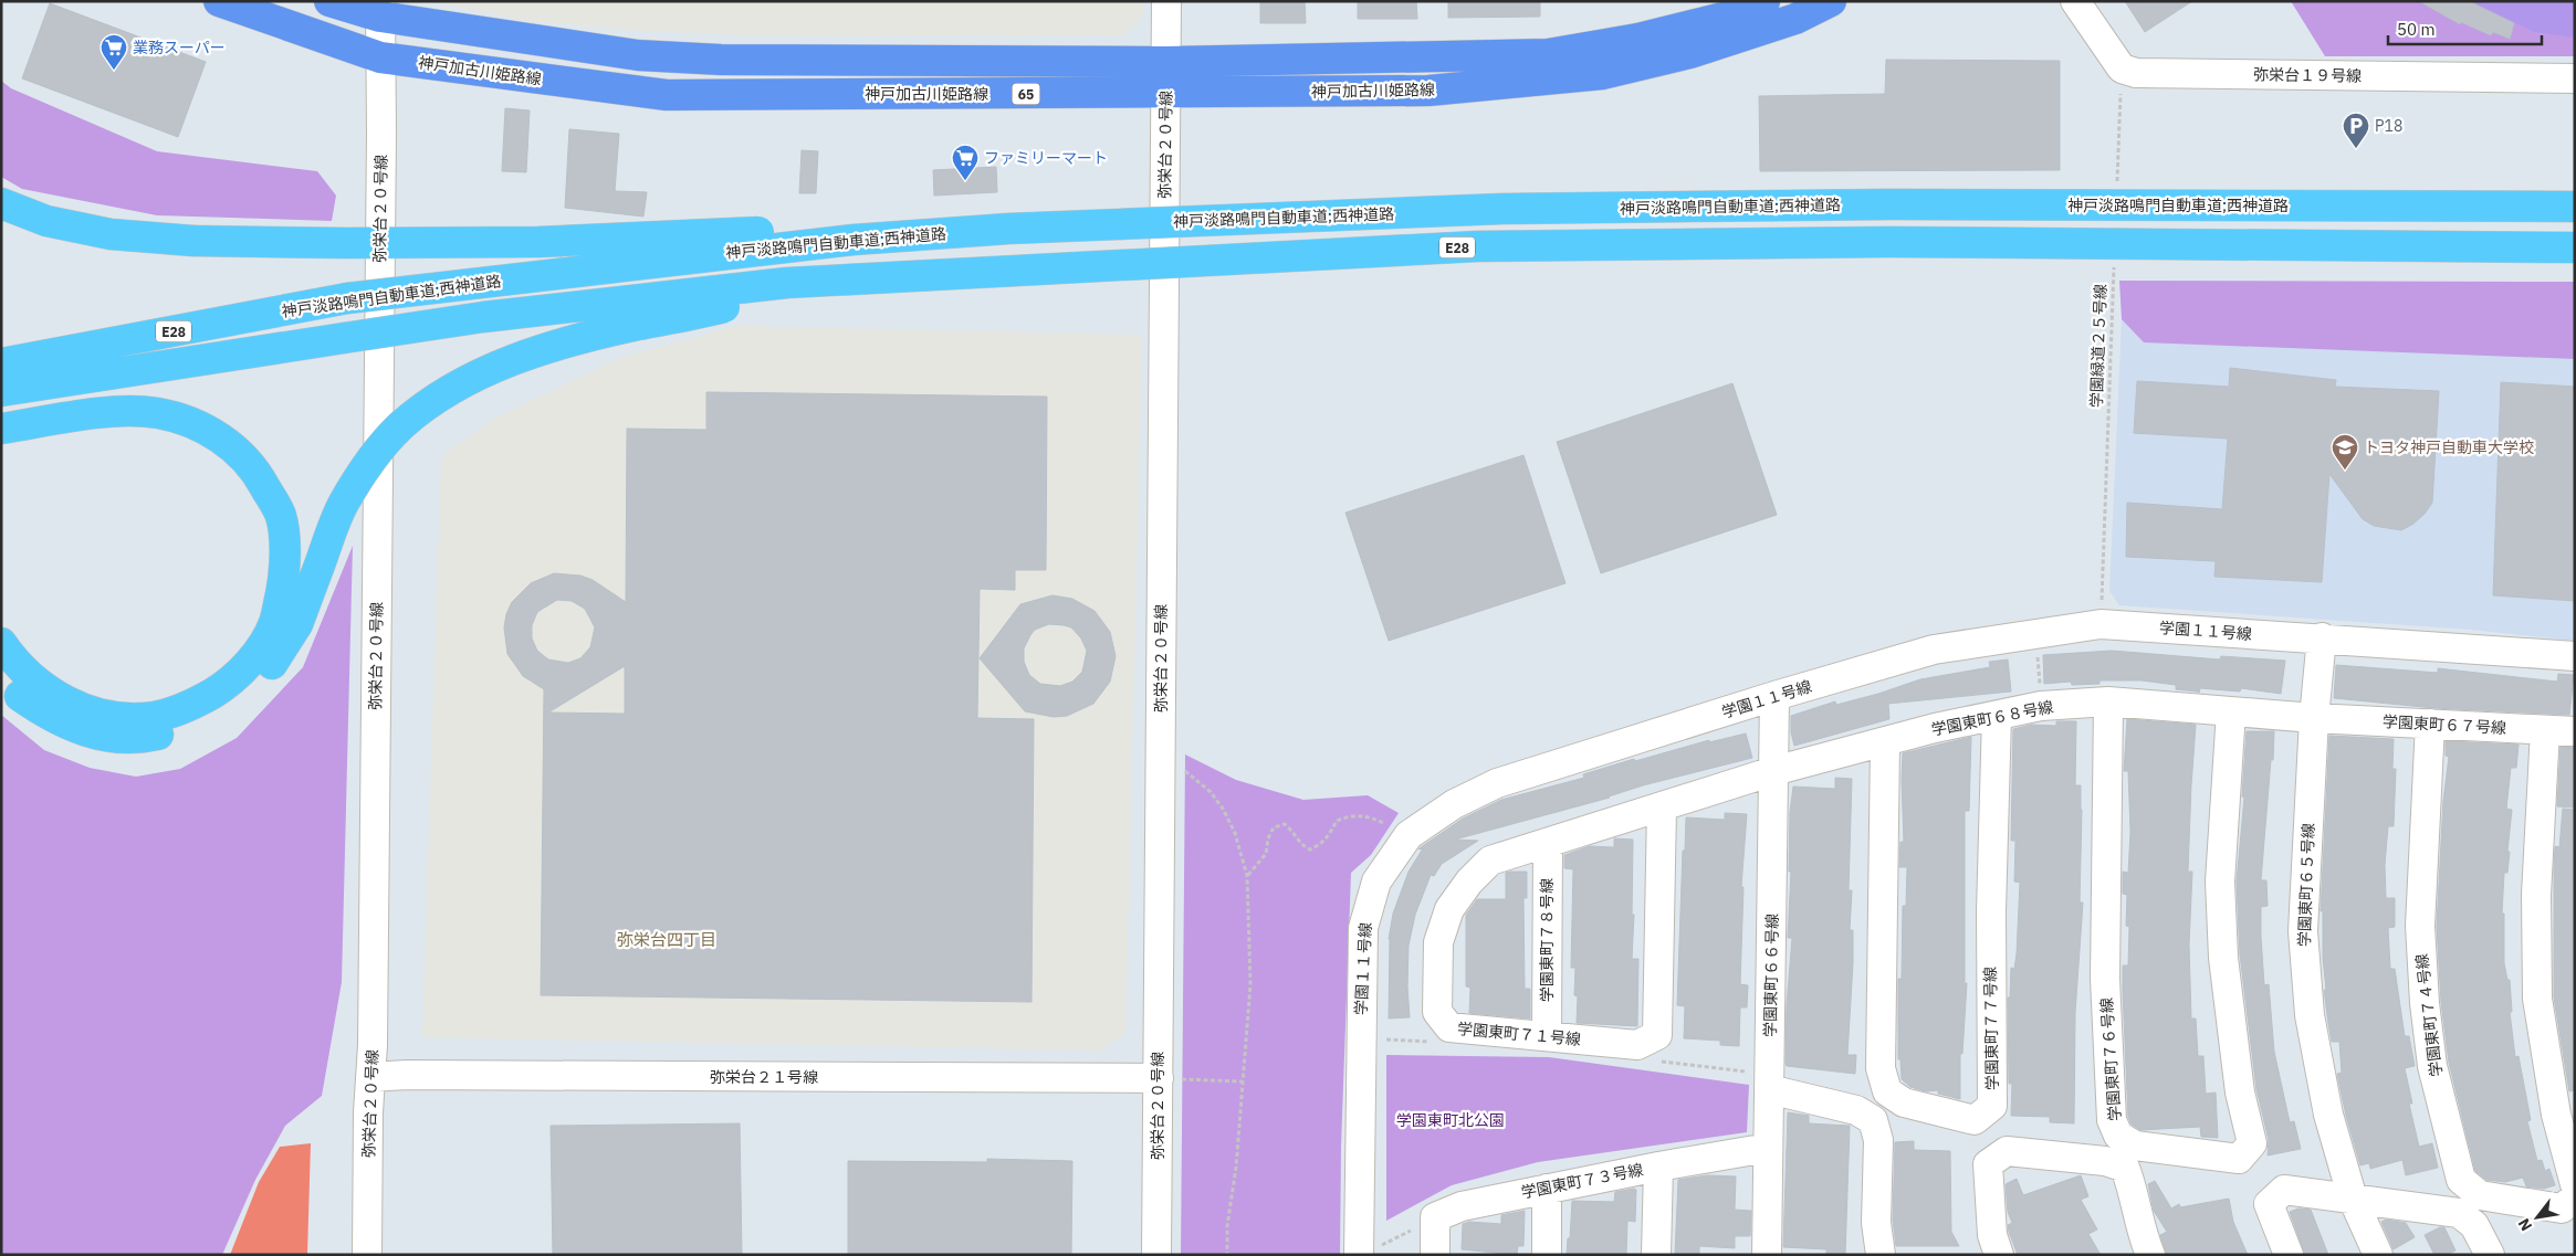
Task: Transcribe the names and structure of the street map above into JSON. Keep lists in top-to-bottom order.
{
  "streets": {
    "highway": ["神戸淡路鳴門自動車道;西神道路", "E28"],
    "main road": ["神戸加古川姫路線", "65"],
    "street": [
      "弥栄台１９号線",
      "弥栄台２０号線",
      "学園１１号線",
      "学園東町６８号線",
      "学園東町６７号線",
      "学園東町６５号線",
      "学園東町７８号線",
      "学園東町６６号線",
      "学園東町７４号線",
      "学園東町７７号線",
      "学園東町７１号線",
      "学園東町７６号線",
      "弥栄台２１号線",
      "学園東町７３号線"
    ],
    "path": ["学園緑道２５号線"]
  },
  "crossings": [
    ["神戸加古川姫路線", "弥栄台２０号線"],
    ["65", "弥栄台２０号線"],
    ["弥栄台２０号線", "弥栄台２１号線"],
    ["学園緑道２５号線", "学園１１号線"],
    ["学園１１号線", "学園東町６５号線"],
    ["学園１１号線", "学園東町６６号線"],
    ["学園東町６８号線", "学園東町６７号線"],
    ["学園東町６８号線", "学園東町６５号線"],
    ["学園東町６８号線", "学園東町６６号線"],
    ["学園東町６８号線", "学園東町７７号線"],
    ["学園東町６８号線", "学園東町７１号線"],
    ["学園東町６８号線", "学園東町７６号線"],
    ["学園東町６７号線", "学園東町６５号線"],
    ["学園東町６７号線", "学園東町７４号線"],
    ["学園東町７８号線", "学園東町７１号線"],
    ["学園東町６６号線", "学園東町７１号線"],
    ["学園東町６６号線", "学園東町７３号線"]
  ],
  "districts": ["弥栄台四丁目"],
  "parks": ["学園東町北公園"],
  "places": {
    "supermarket": ["業務スーパー", "ファミリーマート"],
    "parking": ["P18"],
    "school or university": ["トヨタ神戸自動車大学校"]
  },
  "scale_bar": "50 m",
  "north": "bottom left"
}
